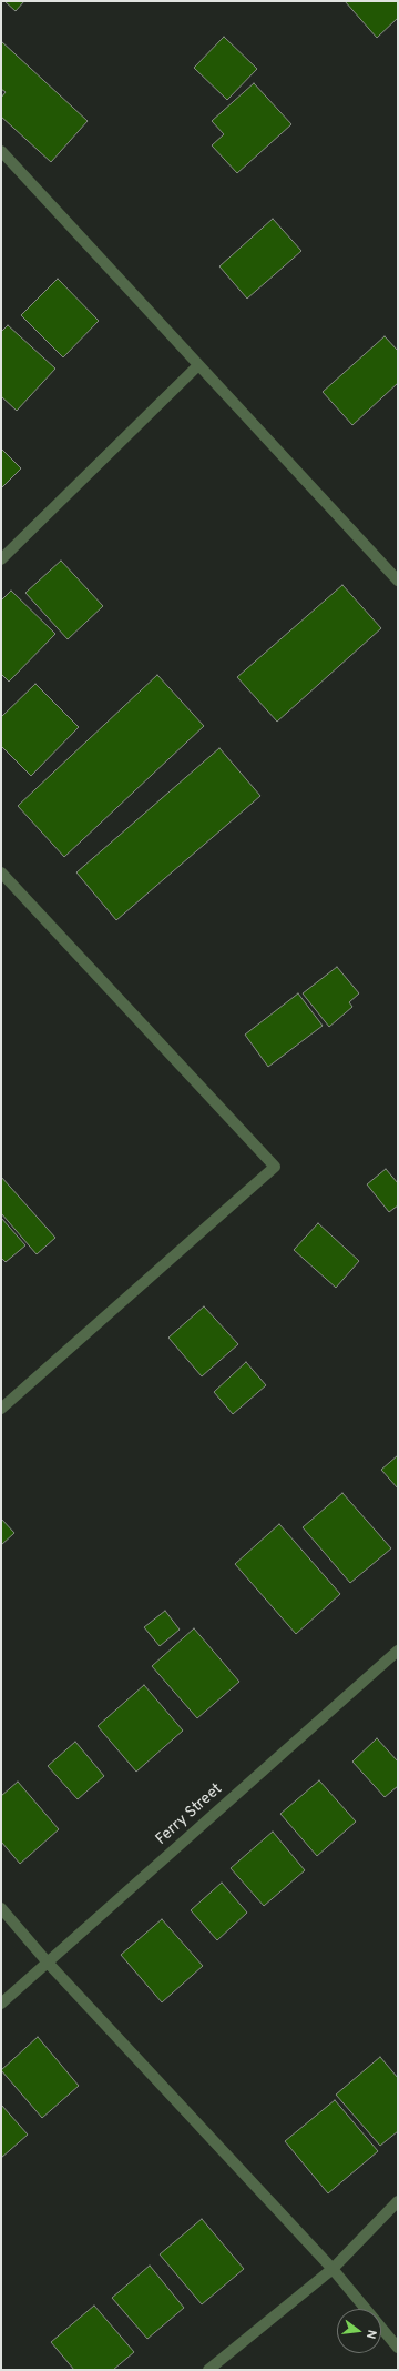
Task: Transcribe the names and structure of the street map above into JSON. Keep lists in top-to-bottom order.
{
  "streets": {
    "street": ["Ferry Street"]
  },
  "north": "right"
}
